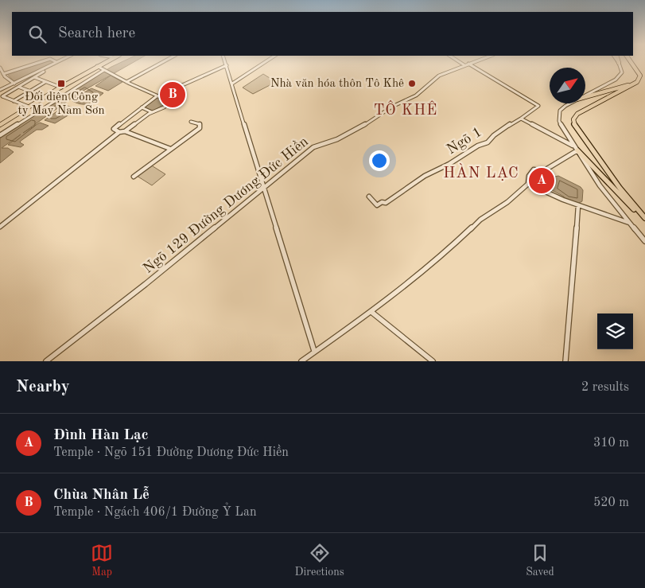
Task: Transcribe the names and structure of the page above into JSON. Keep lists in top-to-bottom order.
{
  "streets": {
    "street": ["Ngõ 1", "Ngõ 129 Đường Dương Đức Hiền"]
  },
  "districts": ["TÔ KHÊ", "HÀN LẠC"],
  "places": {
    "transit": ["Đối diện Công ty May Nam Sơn"],
    "other": ["Nhà văn hóa thôn Tô Khê"]
  },
  "north": "top right",
  "page": {
    "search": "Search here",
    "pins": ["B", "A"],
    "heading": ["Nearby", "2 results"],
    "list": [
      {
        "mark": "A",
        "name": "Đình Hàn Lạc",
        "note": "Temple · Ngõ 151 Đường Dương Đức Hiền",
        "value": "310 m"
      },
      {
        "mark": "B",
        "name": "Chùa Nhân Lễ",
        "note": "Temple · Ngách 406/1 Đường Ỷ Lan",
        "value": "520 m"
      }
    ],
    "nav": ["Map", "Directions", "Saved"]
  }
}
